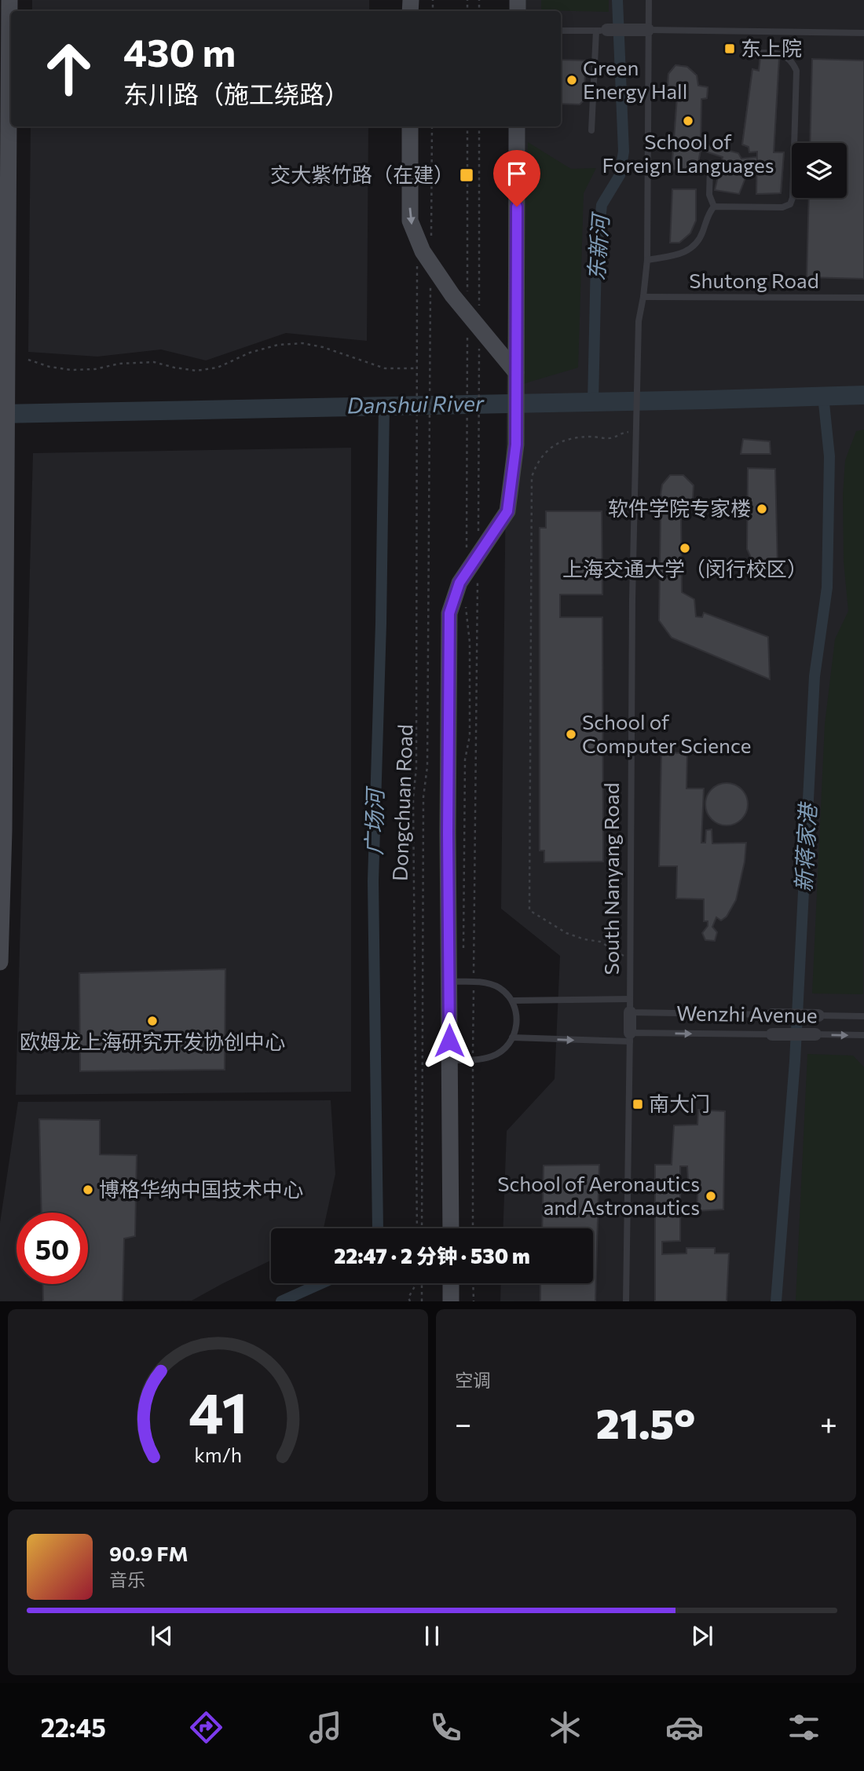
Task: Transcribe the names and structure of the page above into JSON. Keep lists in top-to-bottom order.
{
  "streets": {
    "main road": ["Dongchuan Road"],
    "street": ["South Nanyang Road", "Wenzhi Avenue"],
    "lane": ["Shutong Road"]
  },
  "crossings": [
    ["Shutong Road", "South Nanyang Road"],
    ["South Nanyang Road", "Wenzhi Avenue"]
  ],
  "water": [
    "东新河",
    "Danshui River",
    "广场河",
    "新蒋家港"
  ],
  "places": {
    "transit": ["东上院", "交大紫竹路（在建）", "南大门"],
    "other": [
      "Green Energy Hall",
      "School of Foreign Languages",
      "软件学院专家楼",
      "上海交通大学（闵行校区）",
      "School of Computer Science",
      "欧姆龙上海研究开发协创中心",
      "博格华纳中国技术中心",
      "School of Aeronautics and Astronautics"
    ]
  },
  "page": {
    "turn": ["430 m", "东川路（施工绕路）"],
    "limit": "50",
    "trip": "22:47 · 2 分钟 · 530 m",
    "tile": "空调",
    "heat": ["−", "21.5°", "+"],
    "song": ["90.9 FM", "音乐"],
    "tabs": "22:45",
    "gauge": ["41", "km/h"]
  }
}
